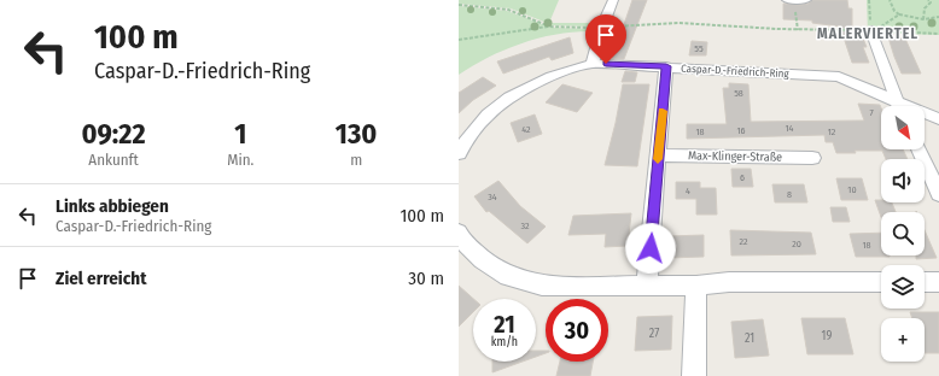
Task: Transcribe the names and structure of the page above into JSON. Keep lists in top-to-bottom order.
{
  "streets": {
    "street": ["Caspar-D.-Friedrich-Ring", "Max-Klinger-Straße"]
  },
  "districts": ["MALERVIERTEL"],
  "house_numbers": [
    "55",
    "58",
    "7",
    "14",
    "42",
    "16",
    "18",
    "12",
    "6",
    "10",
    "4",
    "8",
    "34",
    "32",
    "22",
    "20",
    "18",
    "27",
    "19",
    "21"
  ],
  "north": "bottom right",
  "page": {
    "turn": ["100 m", "Caspar-D.-Friedrich-Ring"],
    "eta": [
      "09:22",
      "Ankunft",
      "1",
      "Min.",
      "130",
      "m"
    ],
    "map_buttons": "+",
    "list": [
      {
        "name": "Links abbiegen",
        "note": "Caspar-D.-Friedrich-Ring",
        "value": "100 m"
      },
      {
        "name": "Ziel erreicht",
        "value": "30 m"
      }
    ],
    "speed": "21 km/h",
    "limit": "30"
  }
}
